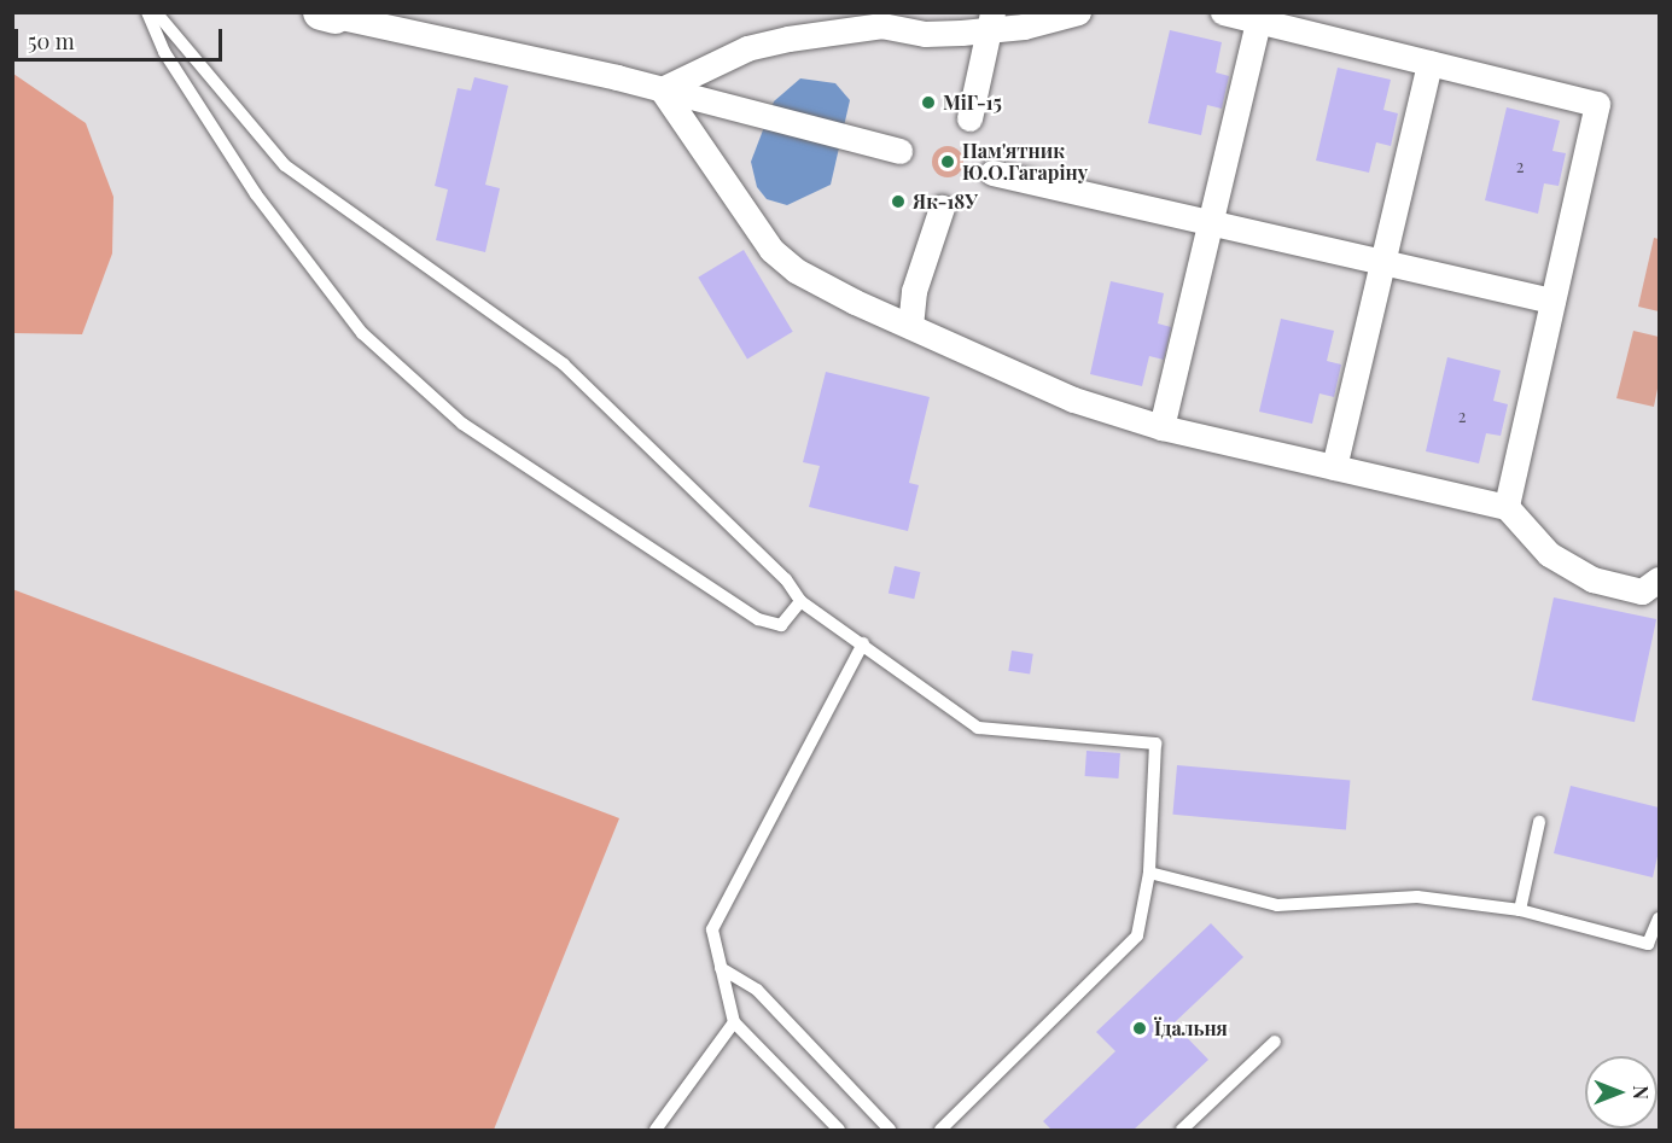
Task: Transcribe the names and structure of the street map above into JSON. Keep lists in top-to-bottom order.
{
  "places": [
    "МіГ-15",
    "Пам'ятник Ю.O.Гагаріну",
    "Як-18У",
    "Їдальня"
  ],
  "house_numbers": ["2", "2"],
  "scale_bar": "50 m",
  "north": "right"
}
